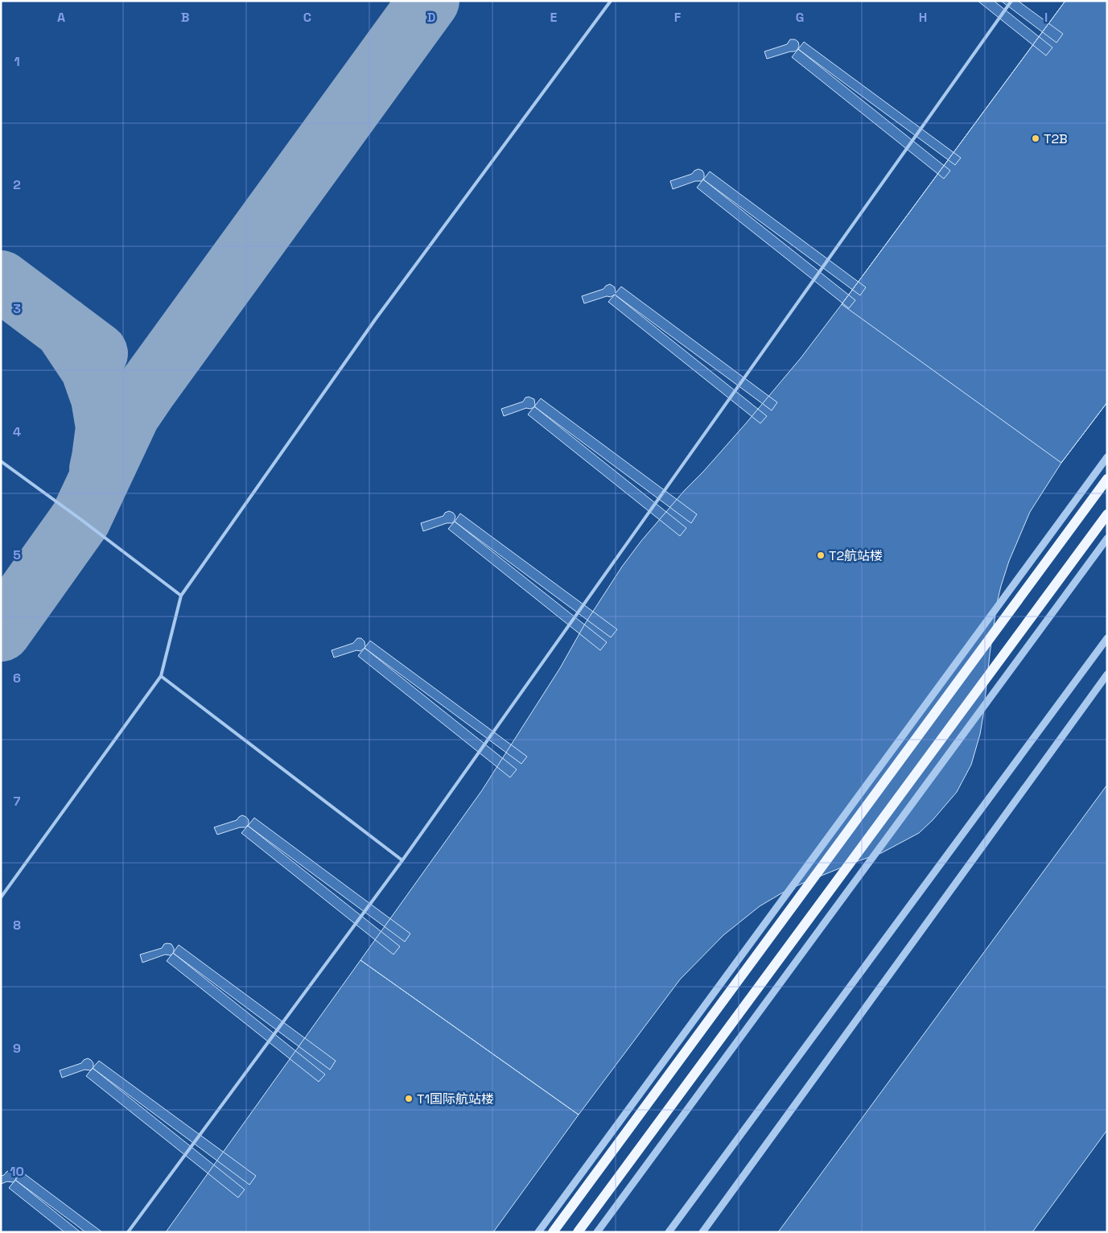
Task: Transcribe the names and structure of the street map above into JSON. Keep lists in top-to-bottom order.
{
  "places": ["T2B", "T2航站楼", "T1国际航站楼"],
  "grid": {
    "columns": [
      "A",
      "B",
      "C",
      "D",
      "E",
      "F",
      "G",
      "H",
      "I"
    ],
    "rows": [
      "1",
      "2",
      "3",
      "4",
      "5",
      "6",
      "7",
      "8",
      "9",
      "10"
    ]
  }
}
